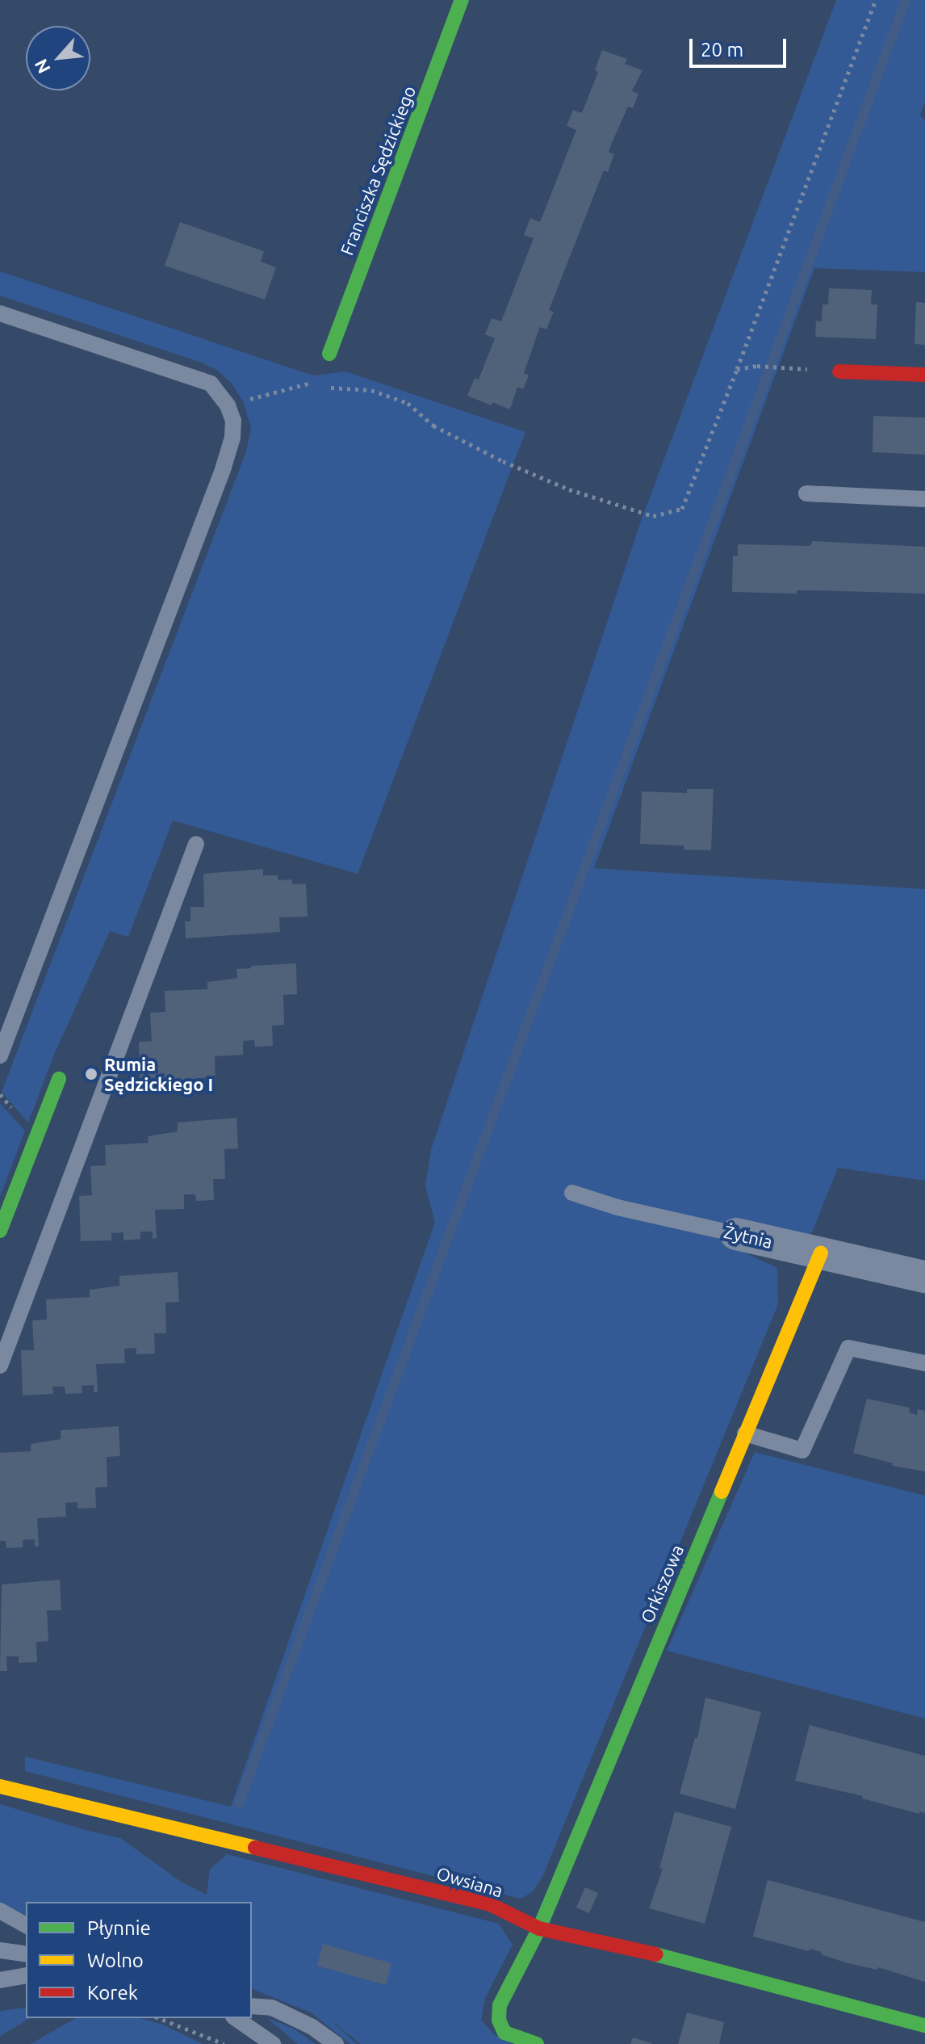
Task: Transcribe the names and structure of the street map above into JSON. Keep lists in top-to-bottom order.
{
  "streets": {
    "street": [
      "Franciszka Sędzickiego",
      "Żytnia",
      "Orkiszowa",
      "Owsiana"
    ]
  },
  "crossings": [
    ["Żytnia", "Orkiszowa"],
    ["Orkiszowa", "Owsiana"]
  ],
  "places": ["Rumia Sędzickiego I"],
  "legend": ["Płynnie", "Wolno", "Korek"],
  "scale_bar": "20 m",
  "north": "bottom left"
}
